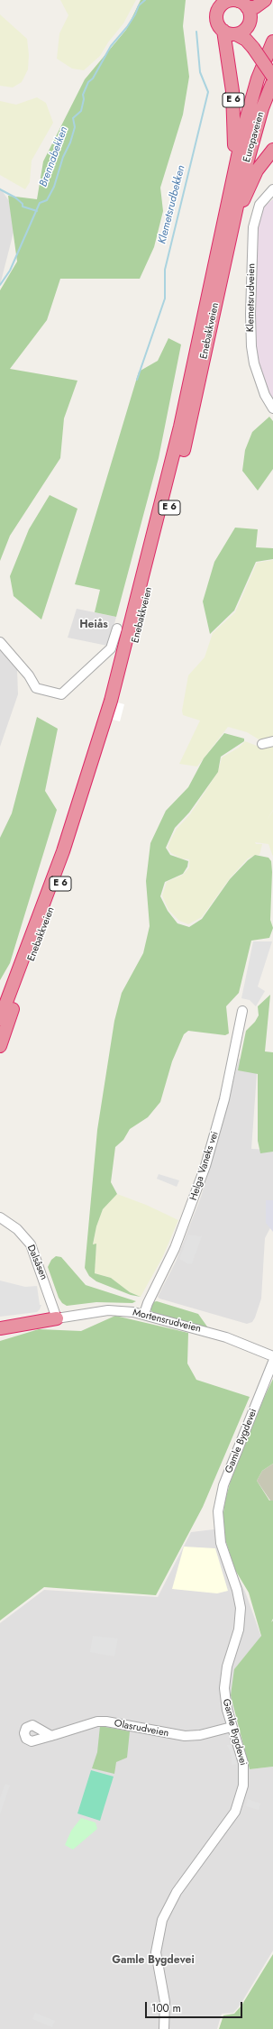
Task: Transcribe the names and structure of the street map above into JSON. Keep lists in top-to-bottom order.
{
  "streets": {
    "highway": ["E 6", "Europaveien", "Enebakkveien"],
    "street": [
      "Klemetsrudveien",
      "Helga Vaneks vei",
      "Dalsåsen",
      "Mortensrudveien",
      "Gamle Bygdevei",
      "Olasrudveien"
    ]
  },
  "crossings": [
    ["E 6", "Europaveien"],
    ["E 6", "Enebakkveien"],
    ["Europaveien", "Enebakkveien"],
    ["Helga Vaneks vei", "Mortensrudveien"],
    ["Dalsåsen", "Mortensrudveien"],
    ["Gamle Bygdevei", "Olasrudveien"]
  ],
  "districts": ["Heiås", "Gamle Bygdevei"],
  "water": ["Brennabekken", "Klemetsrudbekken"],
  "scale_bar": "100 m"
}
